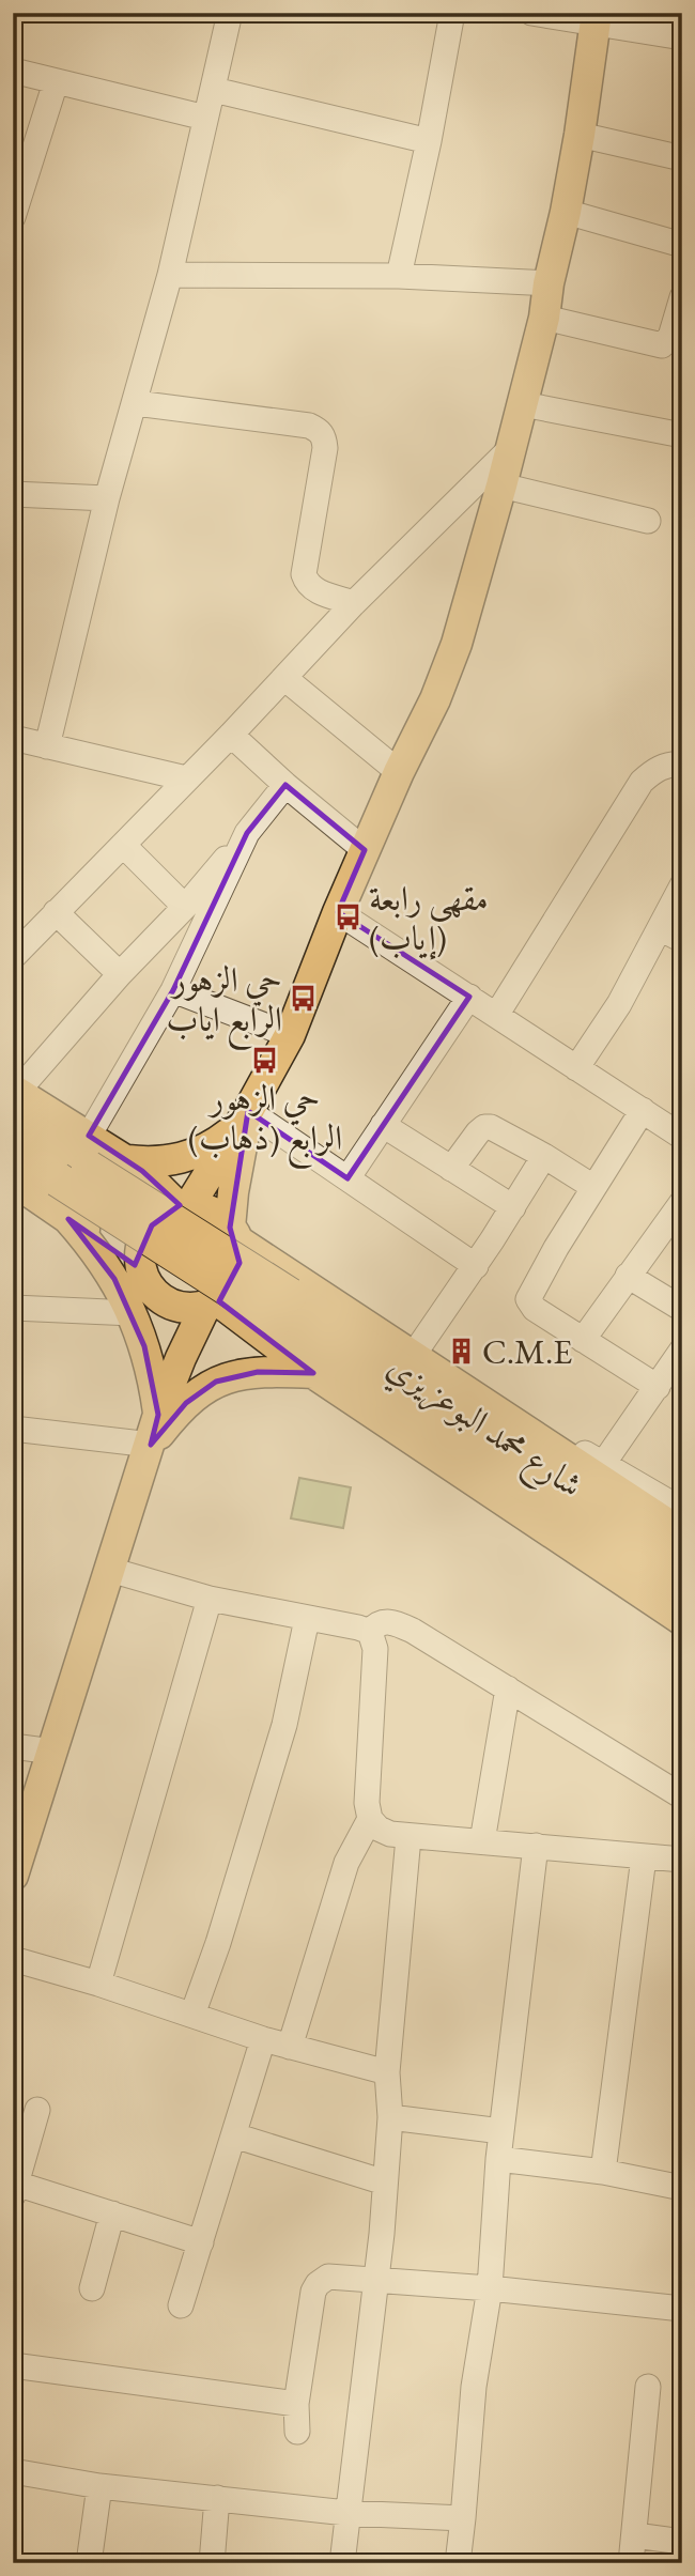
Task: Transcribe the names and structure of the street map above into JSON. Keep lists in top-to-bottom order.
{
  "streets": {
    "highway": ["شارع محمد البوعزيزي"]
  },
  "places": {
    "bus stop": ["مقهى رابعة (إياب)", "حي الزهور الرابع اياب", "حي الزهور الرابع (ذهاب)"],
    "building": ["C.M.E"]
  }
}
